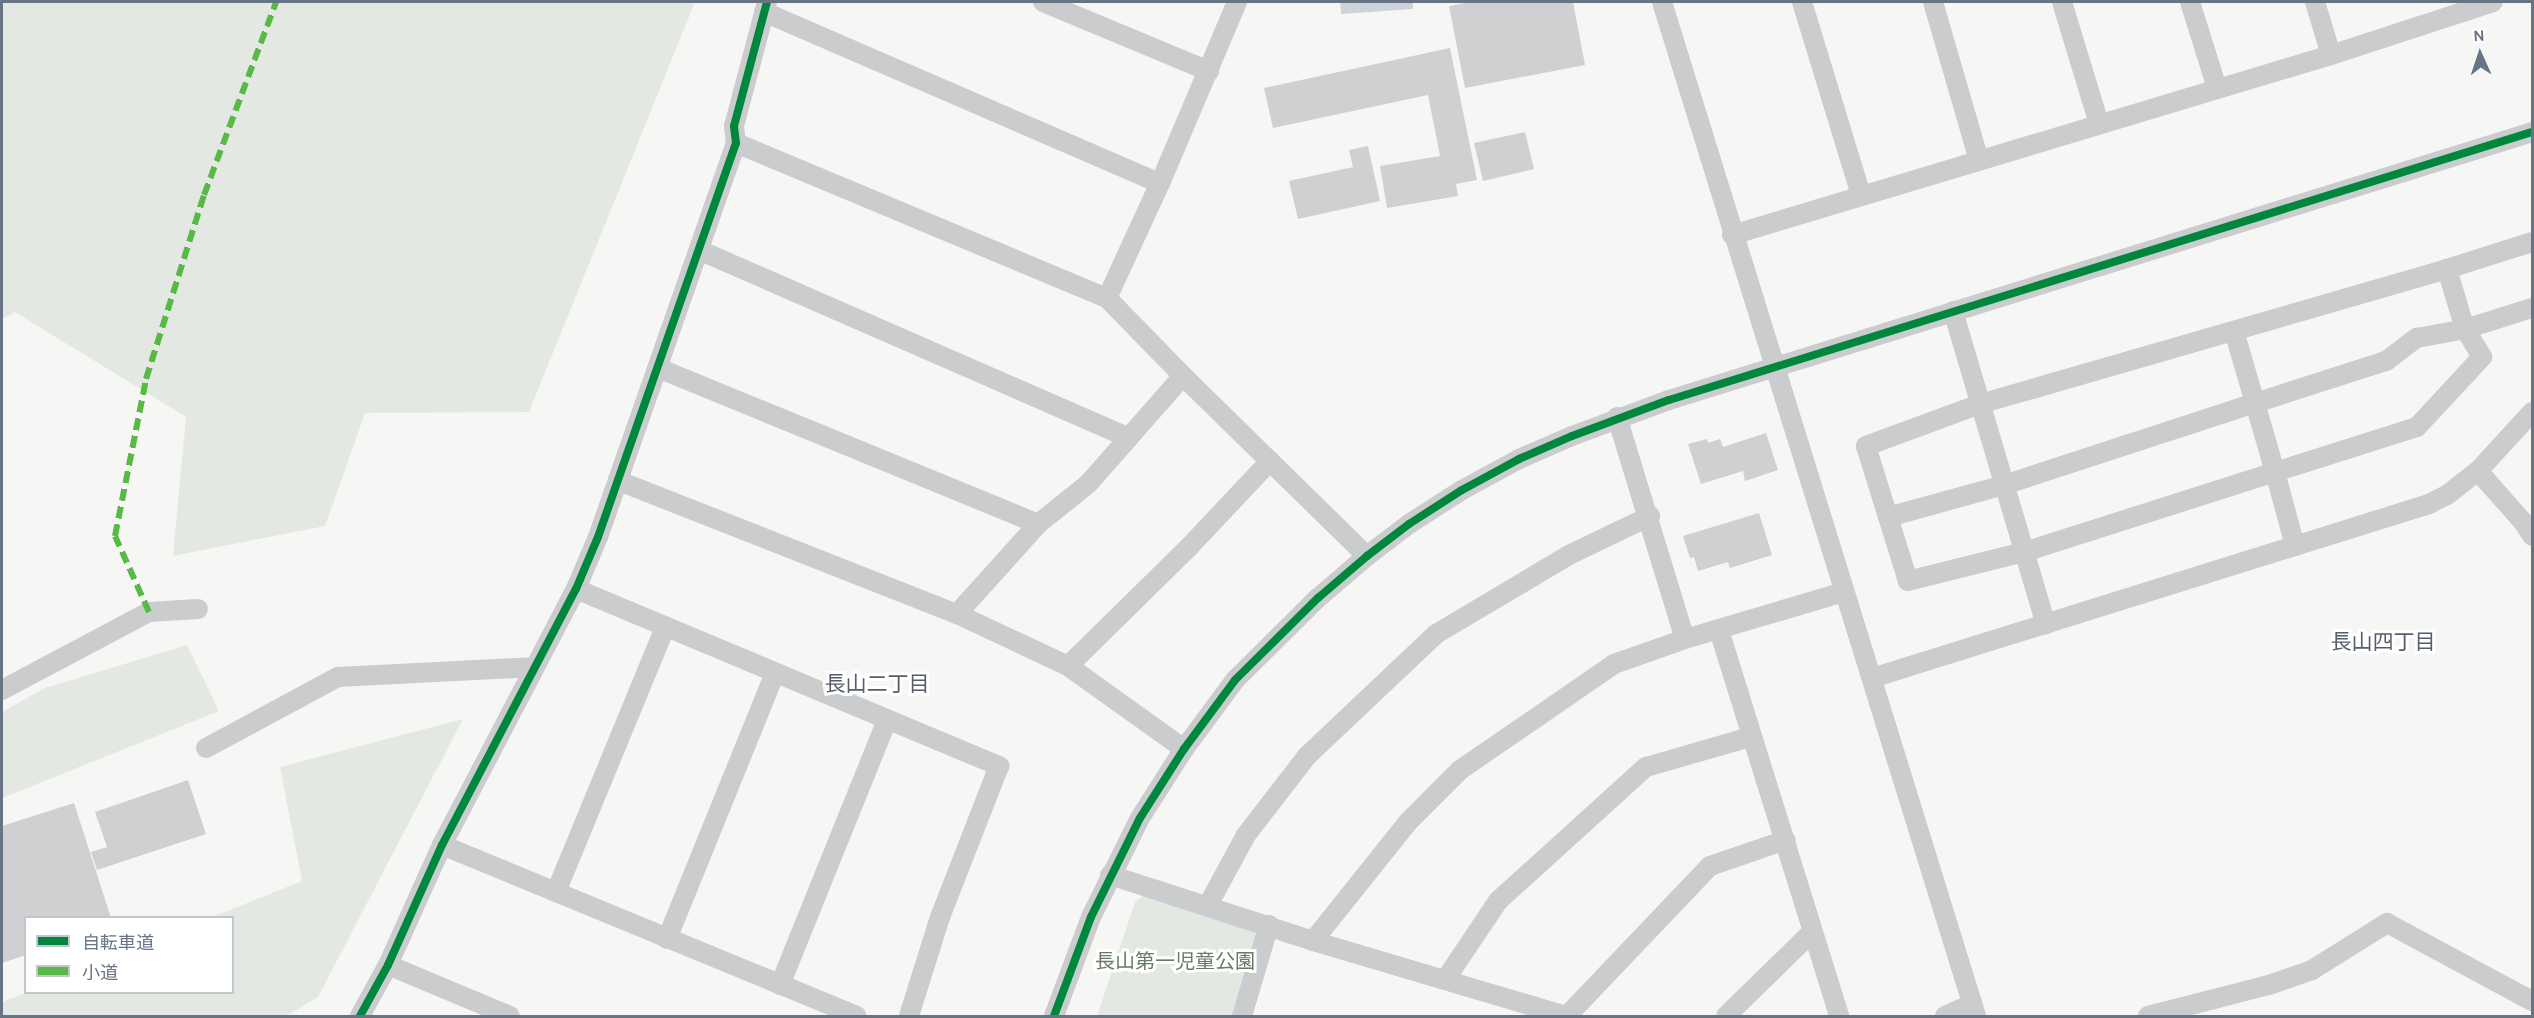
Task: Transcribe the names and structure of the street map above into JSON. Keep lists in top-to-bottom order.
{
  "districts": ["長山四丁目", "長山二丁目"],
  "parks": ["長山第一児童公園"],
  "legend": ["自転車道", "小道"],
  "north": "top"
}
